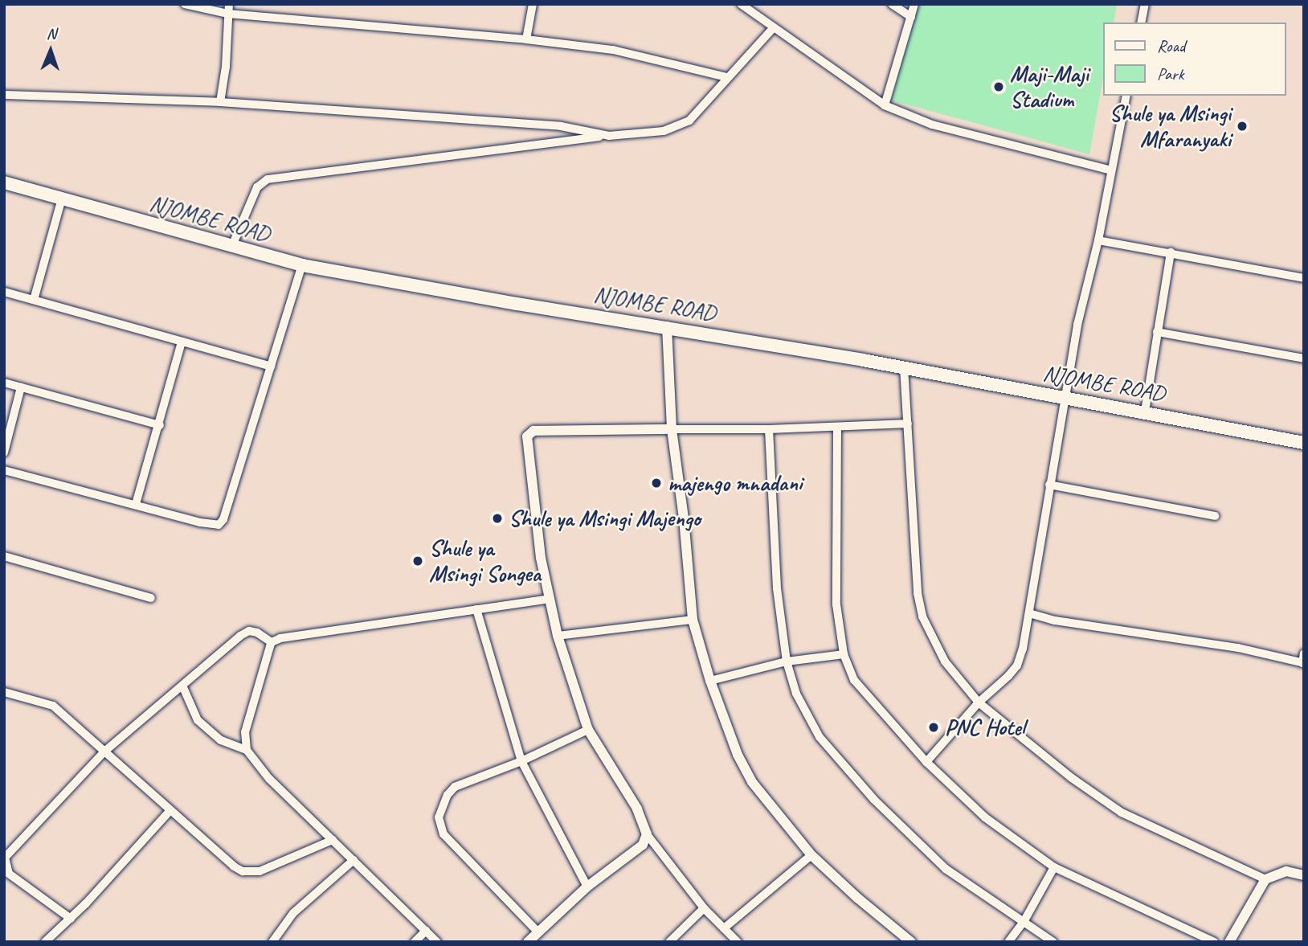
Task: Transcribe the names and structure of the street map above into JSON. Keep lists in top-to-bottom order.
{
  "streets": {
    "highway": ["NJOMBE ROAD"]
  },
  "places": [
    "Maji-Maji Stadium",
    "Shule ya Msingi Mfaranyaki",
    "majengo mnadani",
    "Shule ya Msingi Majengo",
    "Shule ya Msingi Songea",
    "PNC Hotel"
  ],
  "legend": ["Road", "Park"],
  "north": "top"
}
